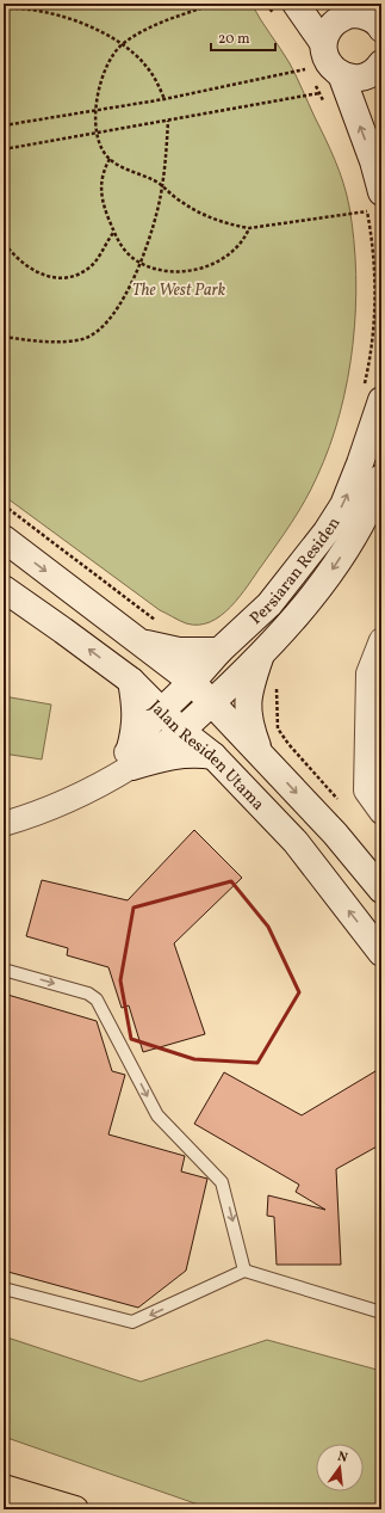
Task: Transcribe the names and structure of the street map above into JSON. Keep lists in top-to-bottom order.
{
  "streets": {
    "street": ["Persiaran Residen", "Jalan Residen Utama"]
  },
  "crossings": [
    ["Persiaran Residen", "Jalan Residen Utama"]
  ],
  "parks": ["The West Park"],
  "scale_bar": "20 m",
  "north": "top"
}
